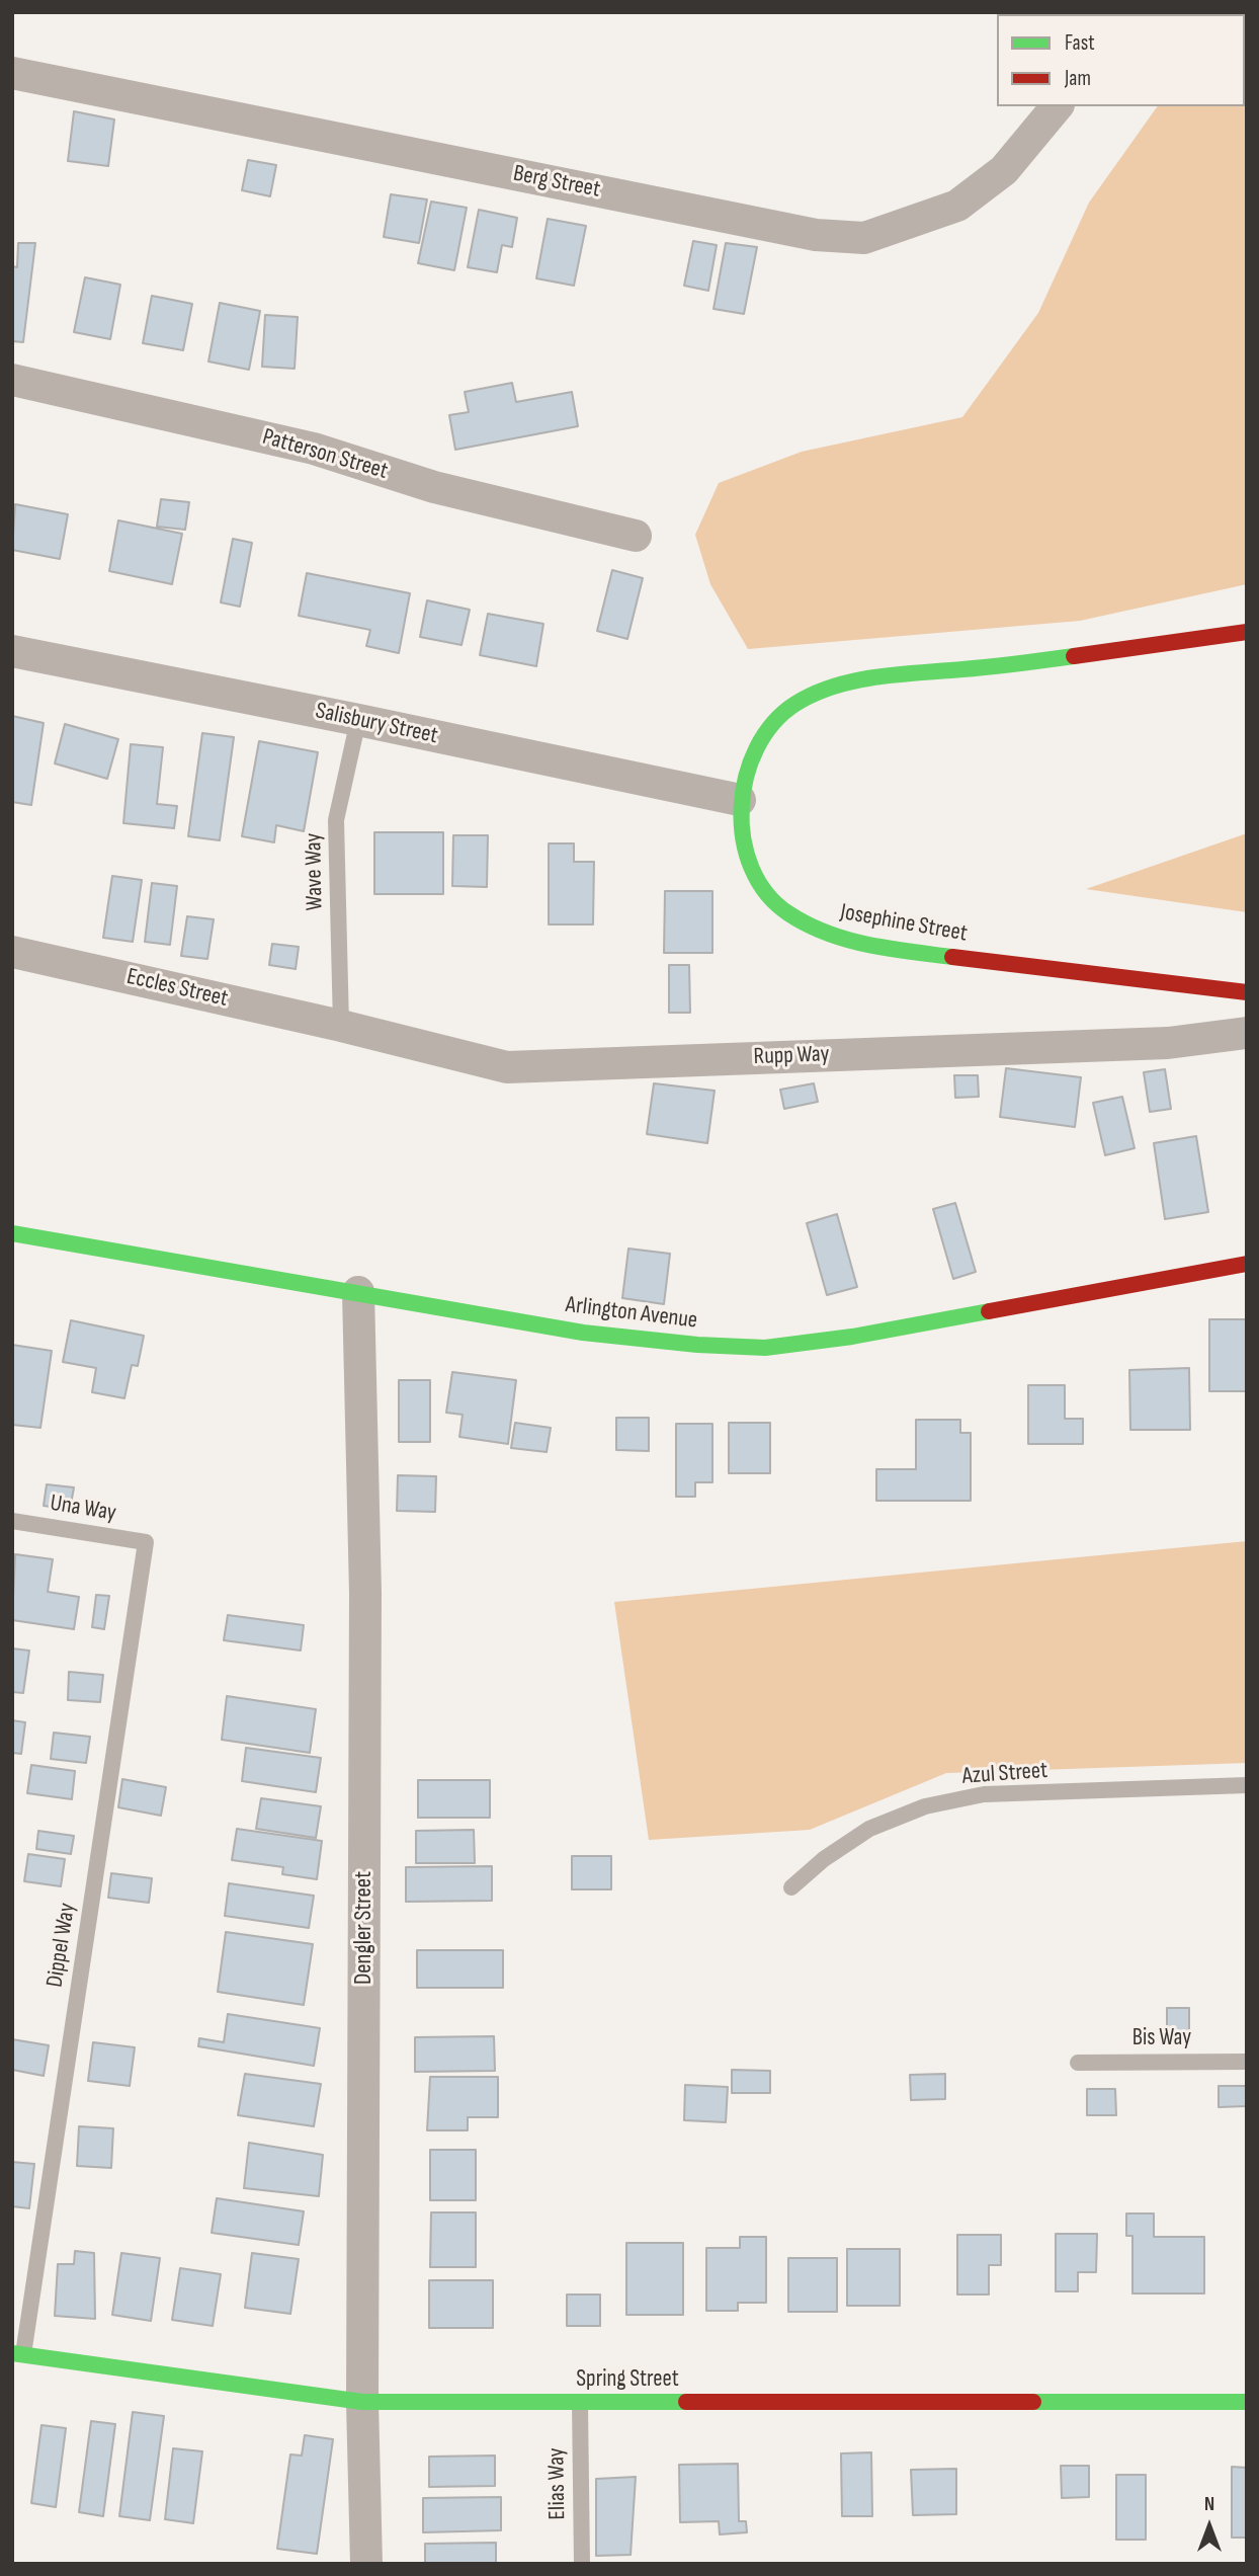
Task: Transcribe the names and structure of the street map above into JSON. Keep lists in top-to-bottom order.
{
  "streets": {
    "street": [
      "Berg Street",
      "Patterson Street",
      "Salisbury Street",
      "Josephine Street",
      "Eccles Street",
      "Rupp Way",
      "Arlington Avenue",
      "Dengler Street",
      "Spring Street"
    ],
    "lane": [
      "Wave Way",
      "Una Way",
      "Azul Street",
      "Dippel Way",
      "Bis Way",
      "Elias Way"
    ]
  },
  "crossings": [
    ["Salisbury Street", "Wave Way"],
    ["Salisbury Street", "Josephine Street"],
    ["Wave Way", "Eccles Street"],
    ["Wave Way", "Rupp Way"],
    ["Eccles Street", "Rupp Way"],
    ["Arlington Avenue", "Dengler Street"],
    ["Una Way", "Dippel Way"],
    ["Dengler Street", "Spring Street"],
    ["Dippel Way", "Spring Street"],
    ["Spring Street", "Elias Way"]
  ],
  "legend": ["Fast", "Jam"],
  "north": "top"
}
